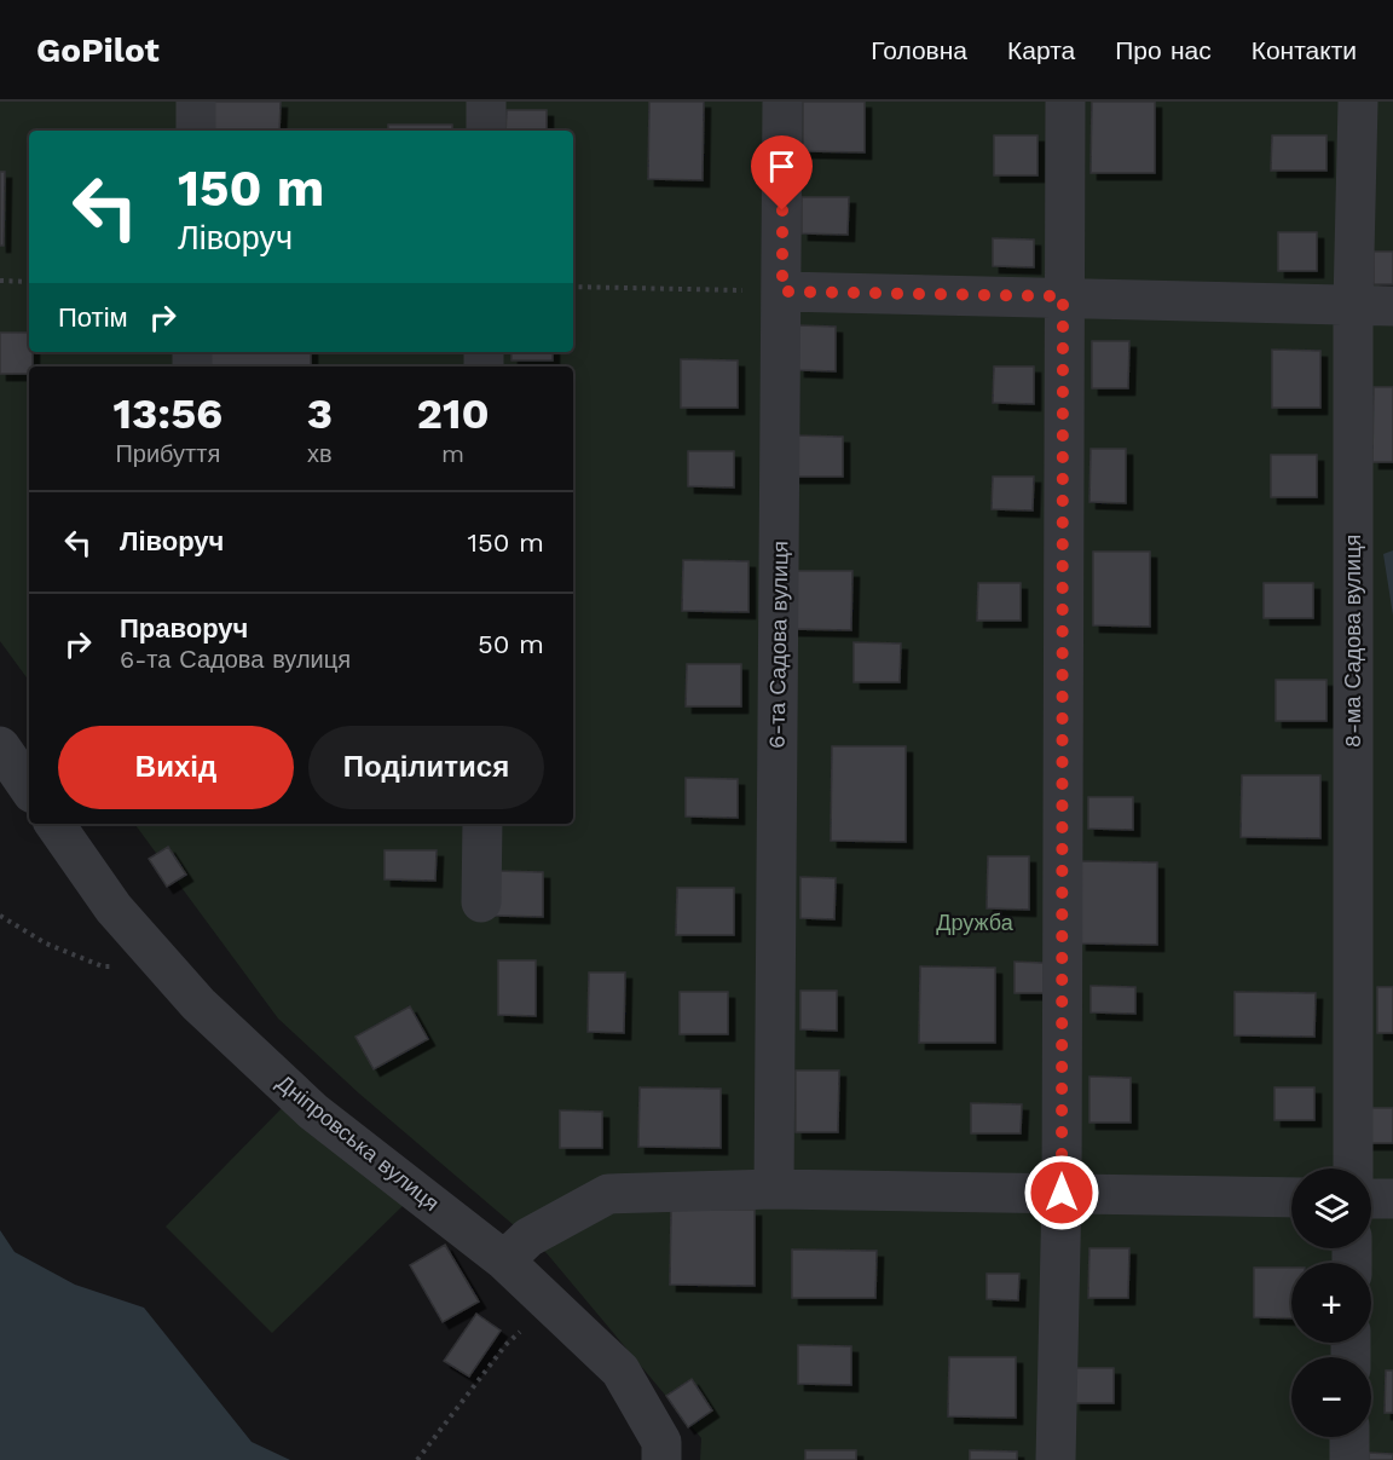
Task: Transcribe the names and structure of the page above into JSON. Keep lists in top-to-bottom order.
{
  "streets": {
    "street": ["8-ма Садова вулиця", "6-та Садова вулиця", "Дніпровська вулиця"]
  },
  "parks": ["Дружба"],
  "page": {
    "header": "GoPilot",
    "nav": [
      "Головна",
      "Карта",
      "Про нас",
      "Контакти"
    ],
    "turn": ["150 m", "Ліворуч"],
    "then": "Потім",
    "eta": [
      "13:56",
      "Прибуття",
      "3",
      "хв",
      "210",
      "m"
    ],
    "list": [
      {
        "name": "Ліворуч",
        "value": "150 m"
      },
      {
        "name": "Праворуч",
        "note": "6-та Садова вулиця",
        "value": "50 m"
      }
    ],
    "buttons": ["Вихід", "Поділитися"],
    "map_buttons": ["+", "−"]
  }
}
